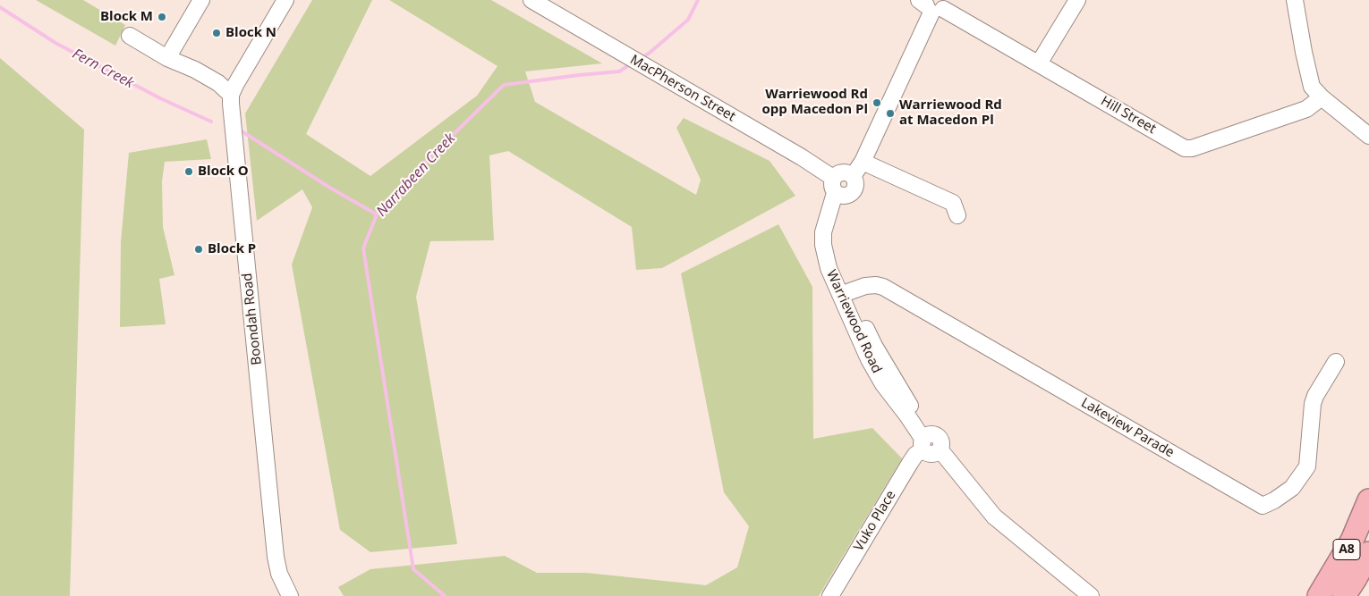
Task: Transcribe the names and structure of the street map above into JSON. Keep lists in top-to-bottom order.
{
  "streets": {
    "highway": ["A8"],
    "street": [
      "MacPherson Street",
      "Hill Street",
      "Boondah Road",
      "Warriewood Road",
      "Lakeview Parade",
      "Vuko Place"
    ]
  },
  "crossings": [
    ["MacPherson Street", "Warriewood Road"],
    ["Warriewood Road", "Lakeview Parade"],
    ["Warriewood Road", "Vuko Place"]
  ],
  "water": ["Fern Creek", "Narrabeen Creek"],
  "places": [
    "Block M",
    "Block N",
    "Warriewood Rd opp Macedon Pl",
    "Warriewood Rd at Macedon Pl",
    "Block O",
    "Block P"
  ]
}
